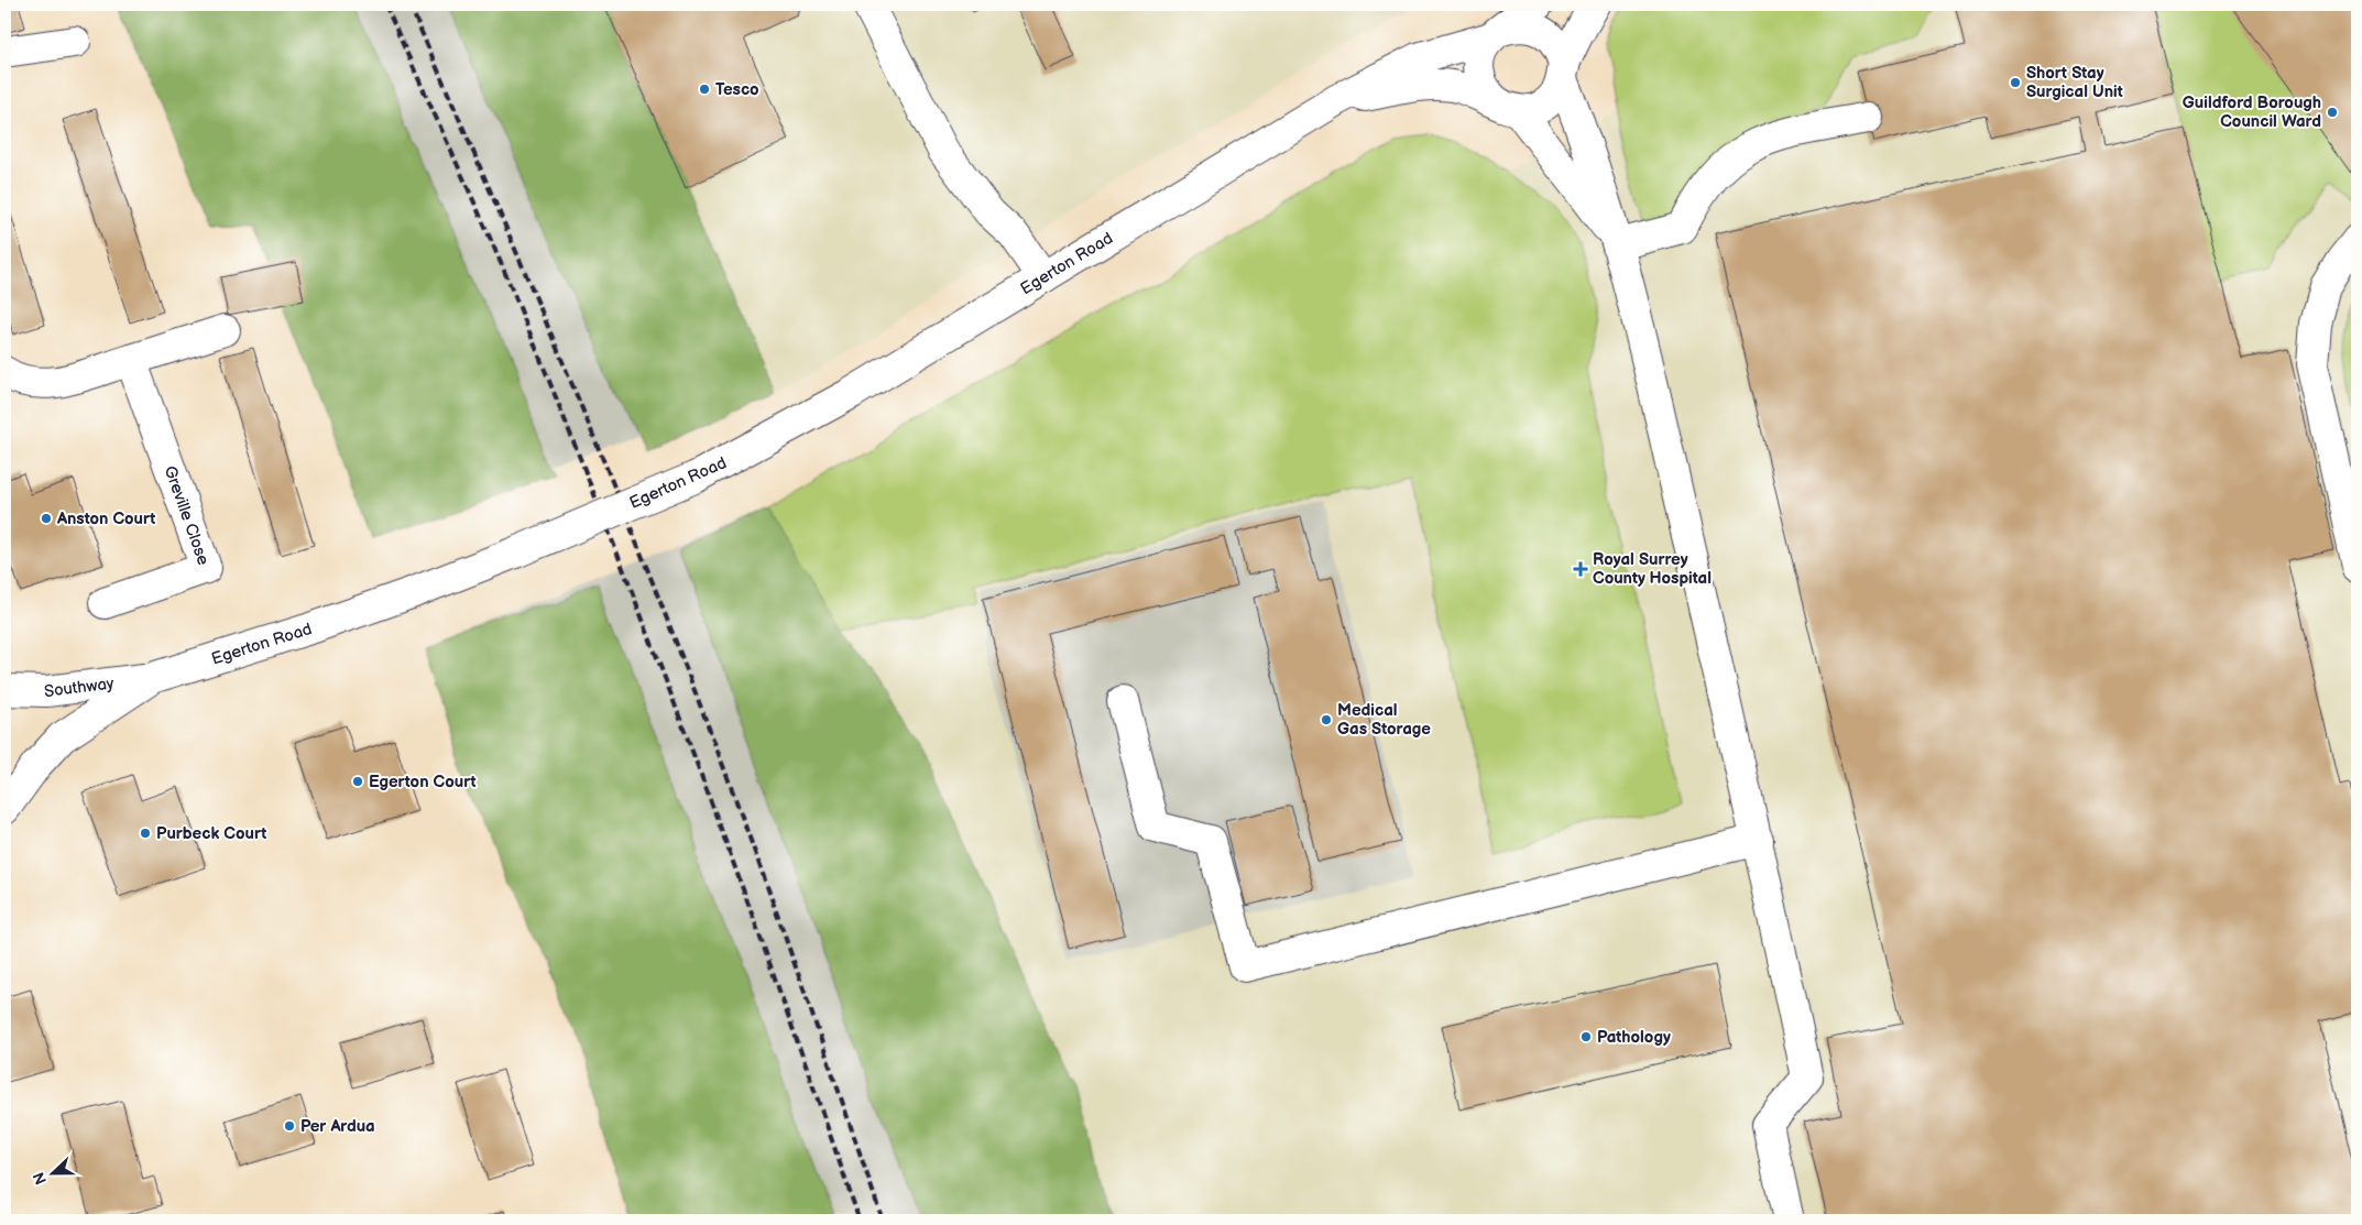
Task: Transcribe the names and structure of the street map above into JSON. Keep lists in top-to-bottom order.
{
  "streets": {
    "street": ["Egerton Road", "Greville Close", "Southway"]
  },
  "crossings": [
    ["Egerton Road", "Southway"]
  ],
  "places": {
    "other": [
      "Short Stay Surgical Unit",
      "Tesco",
      "Guildford Borough Council Ward",
      "Anston Court",
      "Medical Gas Storage",
      "Egerton Court",
      "Purbeck Court",
      "Pathology",
      "Per Ardua"
    ],
    "health": ["Royal Surrey County Hospital"]
  },
  "north": "left"
}
